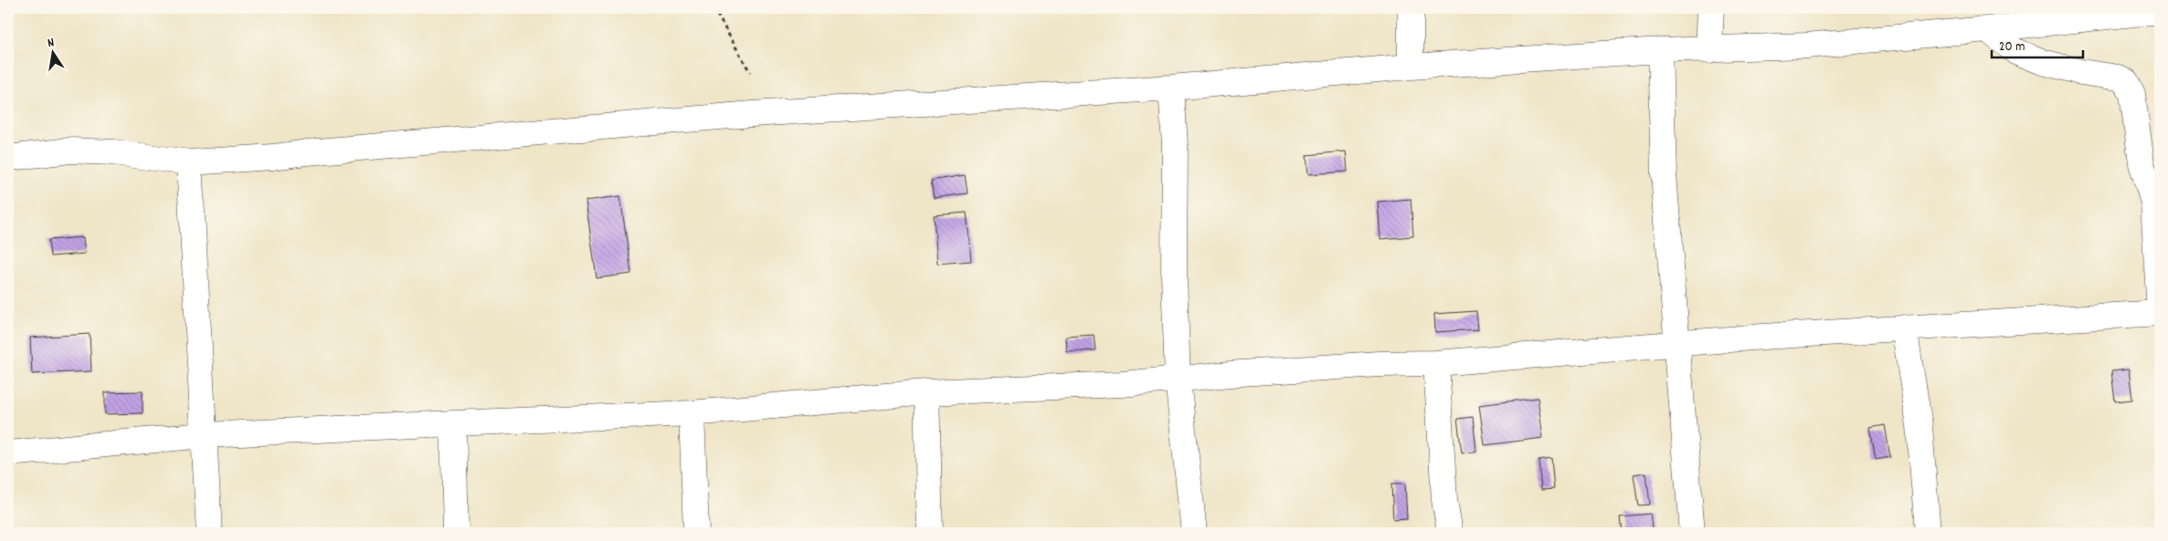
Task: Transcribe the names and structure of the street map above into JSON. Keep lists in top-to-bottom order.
{
  "scale_bar": "20 m",
  "north": "top"
}
